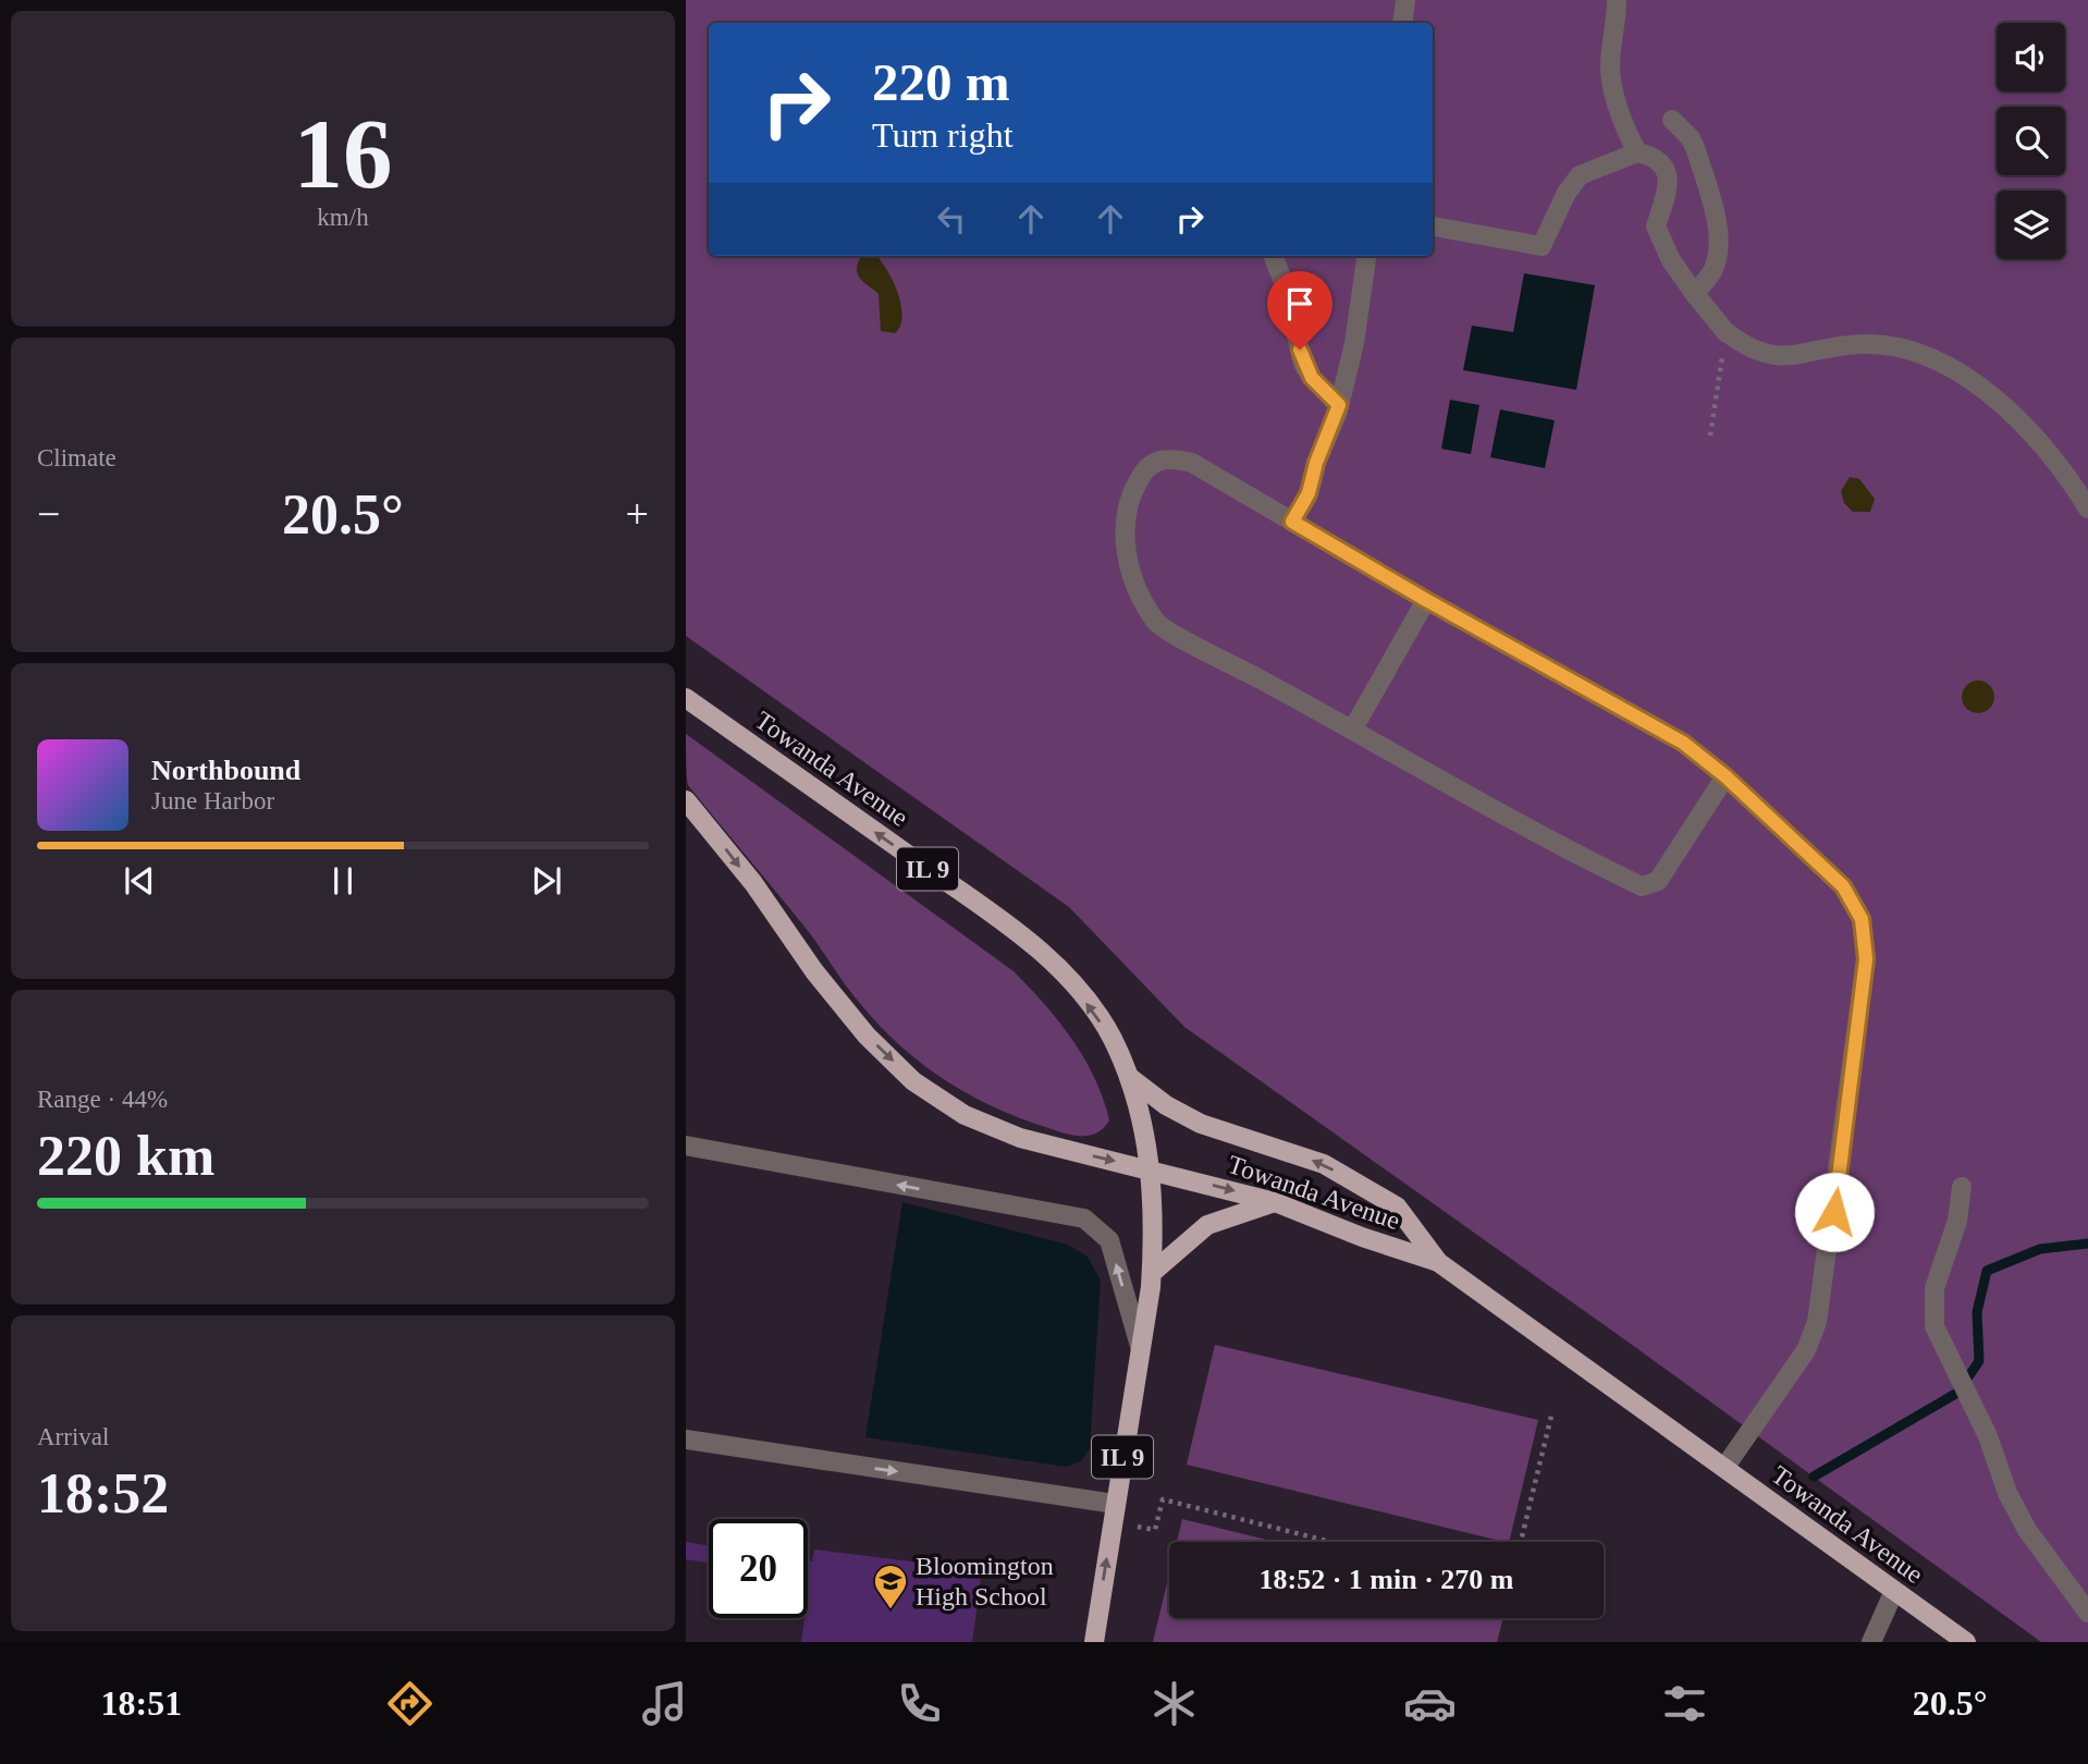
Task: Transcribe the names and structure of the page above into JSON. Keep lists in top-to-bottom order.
{
  "streets": {
    "main road": ["Towanda Avenue", "IL 9"]
  },
  "crossings": [
    ["Towanda Avenue", "IL 9"]
  ],
  "places": {
    "school or university": ["Bloomington High School"]
  },
  "page": {
    "tile": [
      ["16", "km/h"],
      "Climate",
      ["Range · 44%", "220 km"],
      ["Arrival", "18:52"]
    ],
    "turn": ["220 m", "Turn right"],
    "heat": ["−", "20.5°", "+"],
    "song": ["Northbound", "June Harbor"],
    "limit": "20",
    "trip": "18:52 · 1 min · 270 m",
    "tabs": ["18:51", "20.5°"]
  }
}
